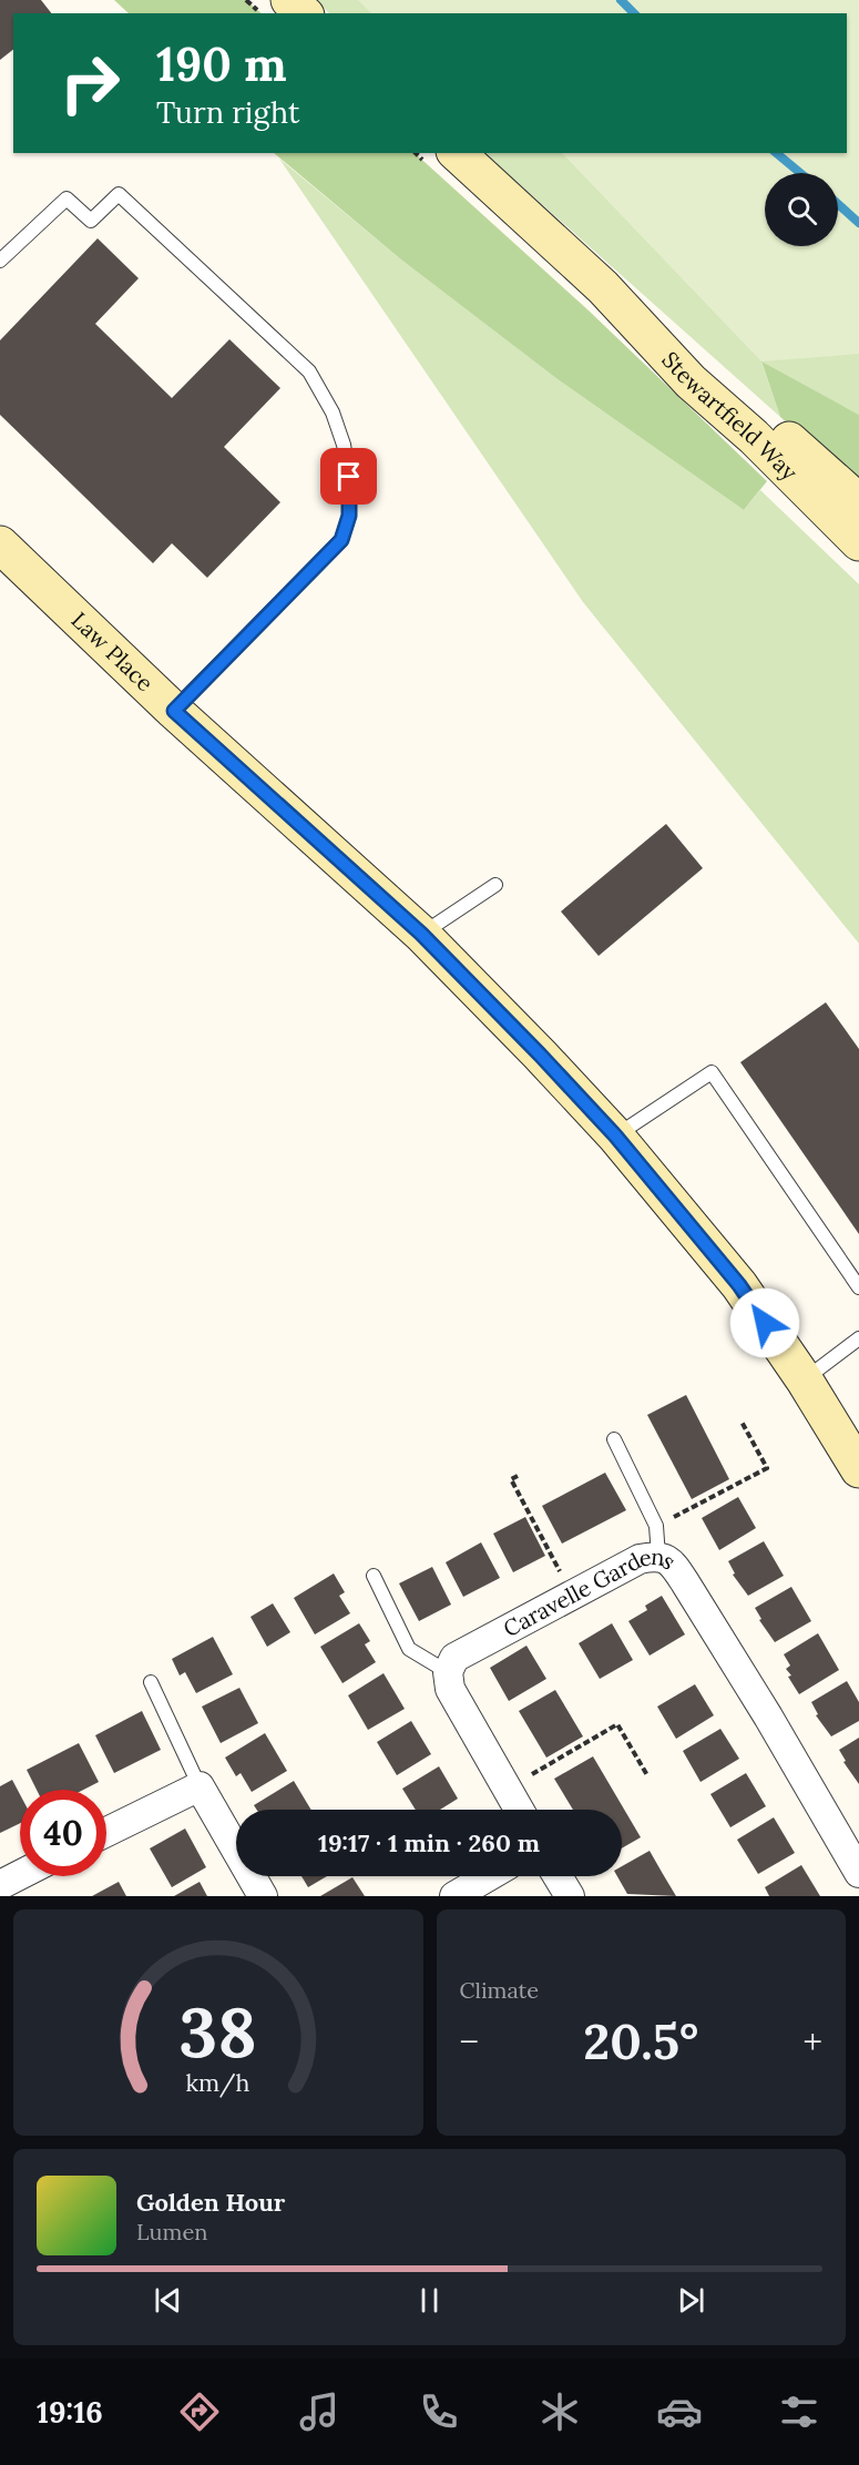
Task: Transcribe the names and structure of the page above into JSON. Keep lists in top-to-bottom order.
{
  "streets": {
    "street": ["Stewartfield Way", "Law Place", "Caravelle Gardens"]
  },
  "page": {
    "turn": ["190 m", "Turn right"],
    "limit": "40",
    "trip": "19:17 · 1 min · 260 m",
    "tile": "Climate",
    "heat": ["−", "20.5°", "+"],
    "song": ["Golden Hour", "Lumen"],
    "tabs": "19:16",
    "gauge": ["38", "km/h"]
  }
}
